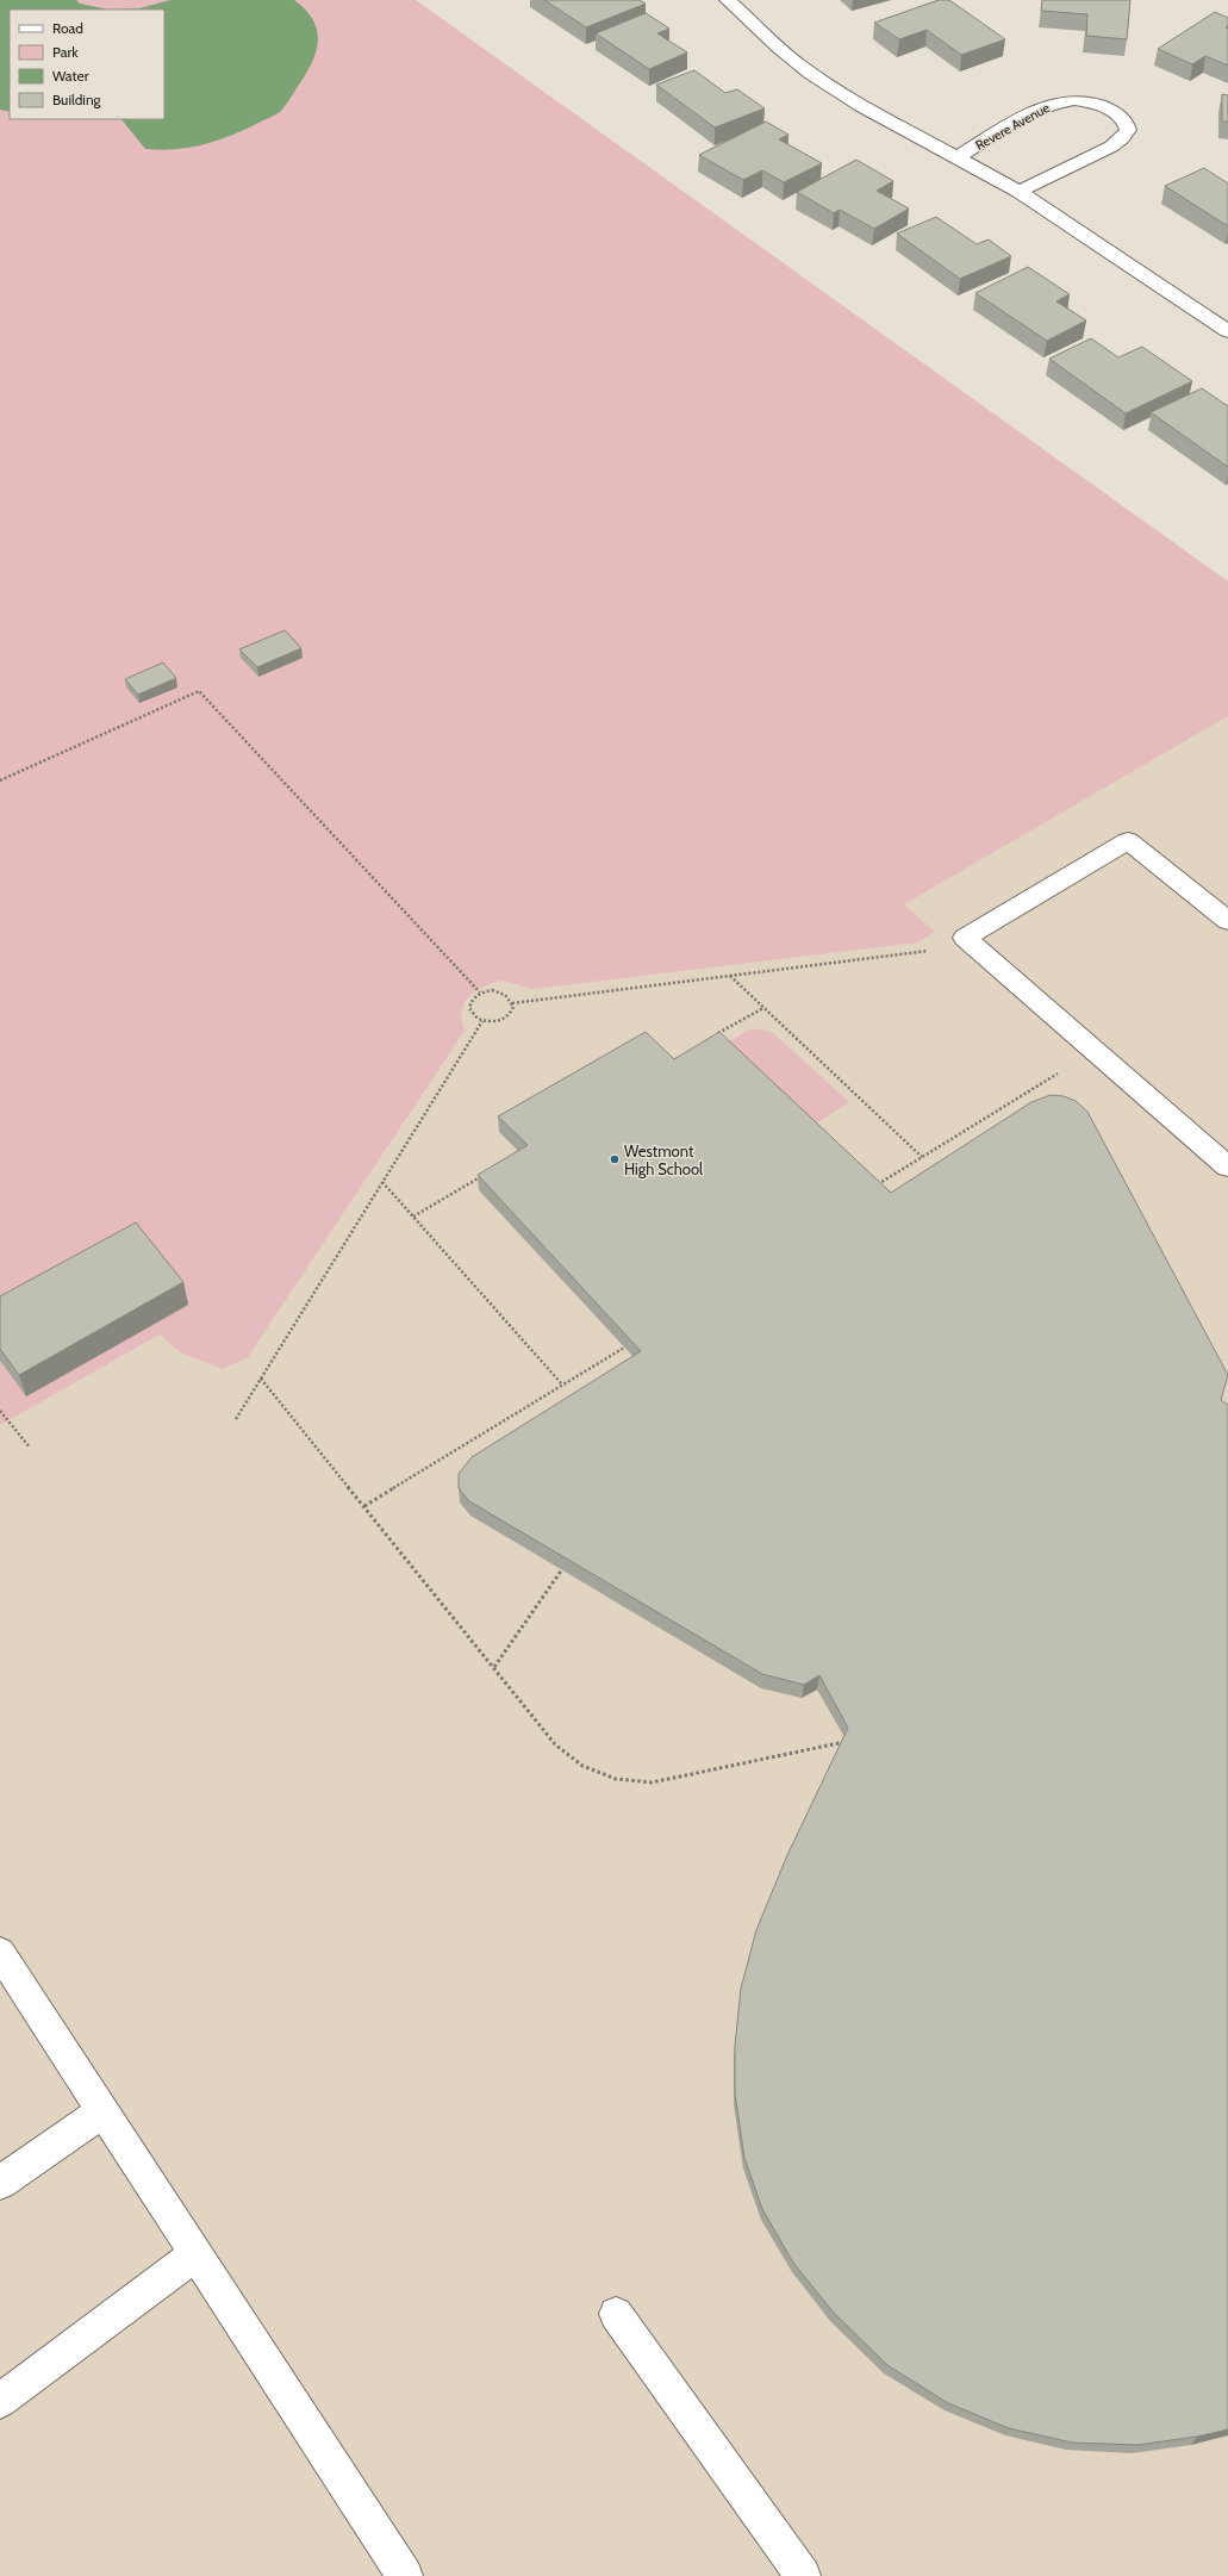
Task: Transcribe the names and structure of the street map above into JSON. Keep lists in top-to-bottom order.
{
  "streets": {
    "street": ["Revere Avenue"]
  },
  "places": ["Westmont High School"],
  "legend": [
    "Road",
    "Park",
    "Water",
    "Building"
  ]
}
